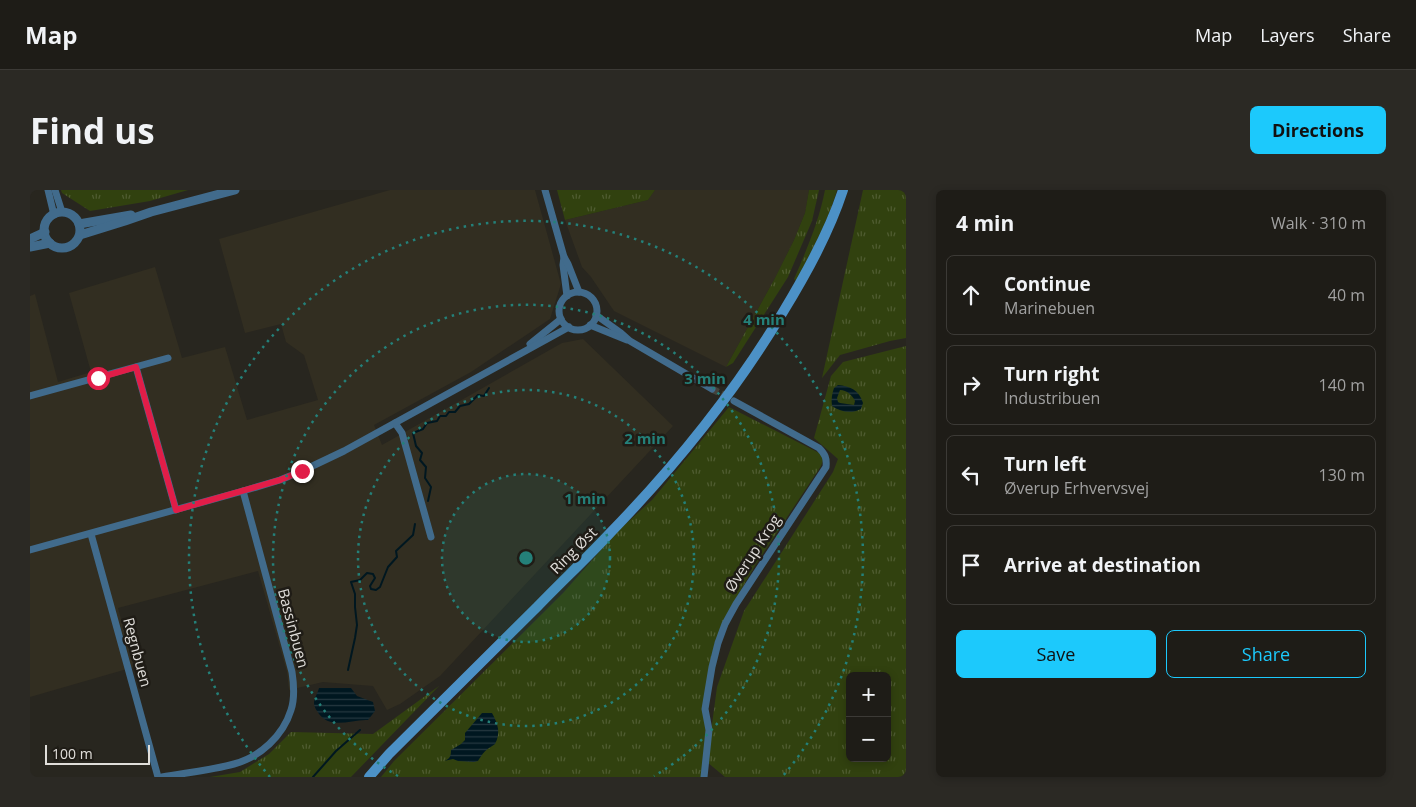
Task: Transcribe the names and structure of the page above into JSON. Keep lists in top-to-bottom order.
{
  "streets": {
    "main road": ["Ring Øst"],
    "street": ["Øverup Krog", "Bassinbuen", "Regnbuen"]
  },
  "crossings": [
    ["Bassinbuen", "Regnbuen"]
  ],
  "scale_bar": "100 m",
  "page": {
    "header": "Map",
    "nav": ["Map", "Layers", "Share"],
    "buttons": [
      "Directions",
      ["Save", "Share"]
    ],
    "title": "Find us",
    "heading": ["4 min", "Walk · 310 m"],
    "list": [
      ["Continue", "Marinebuen", "40 m"],
      ["Turn right", "Industribuen", "140 m"],
      ["Turn left", "Øverup Erhvervsvej", "130 m"],
      "Arrive at destination"
    ],
    "map_buttons": ["+", "−"],
    "scale": "100 m"
  },
  "rings": [
    "4 min",
    "3 min",
    "2 min",
    "1 min"
  ]
}
